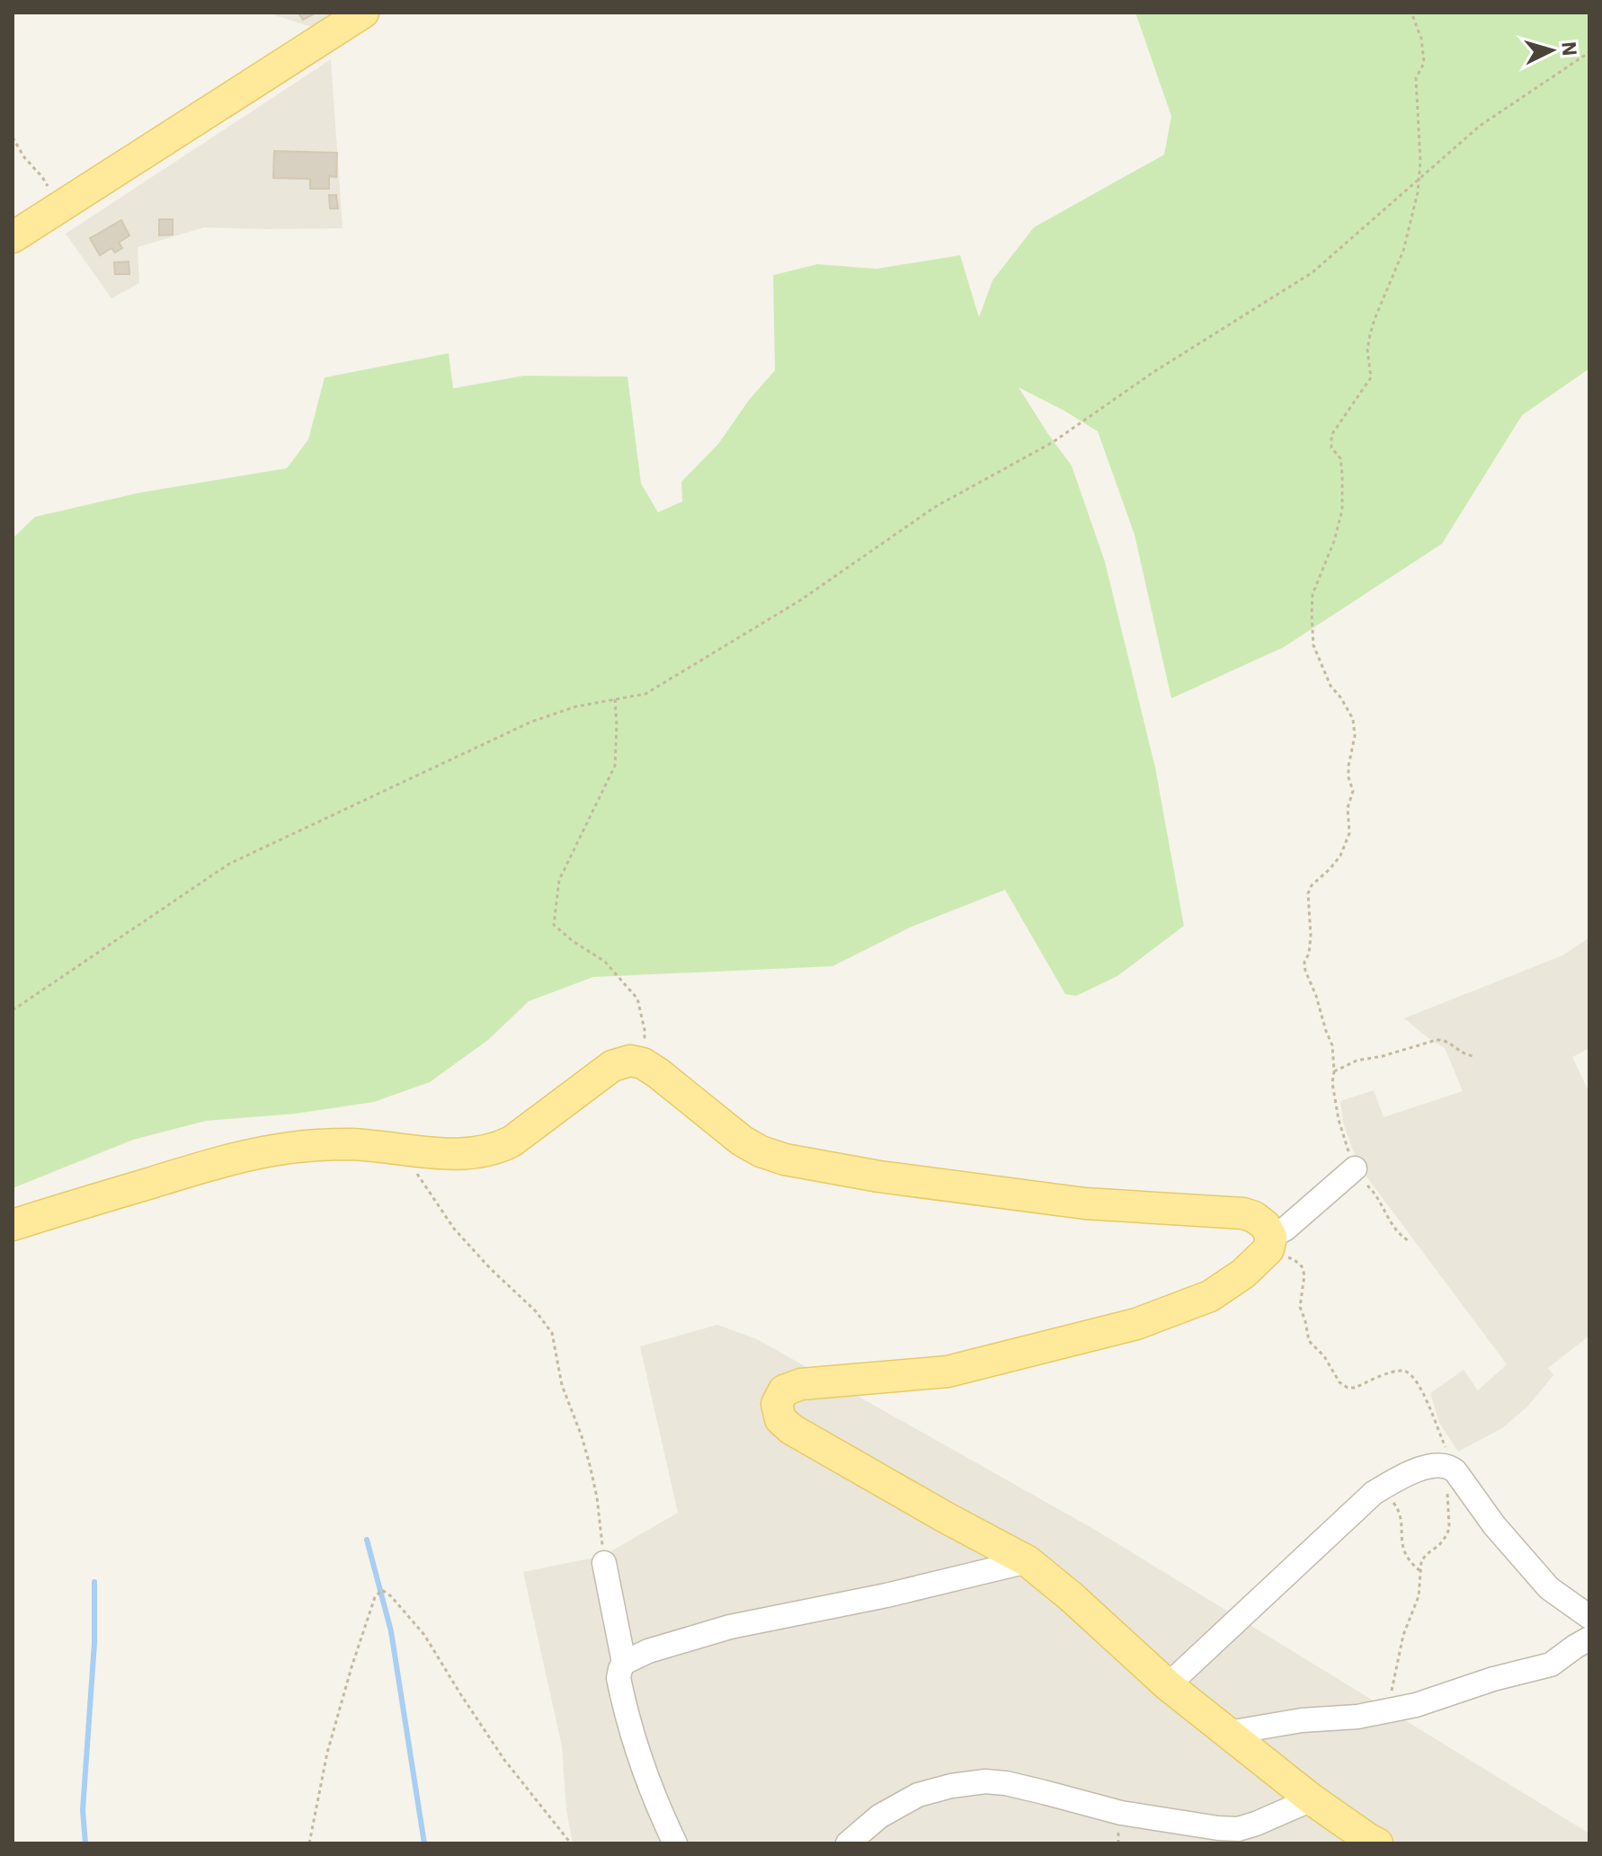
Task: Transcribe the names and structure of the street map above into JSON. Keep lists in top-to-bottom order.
{
  "north": "right"
}
